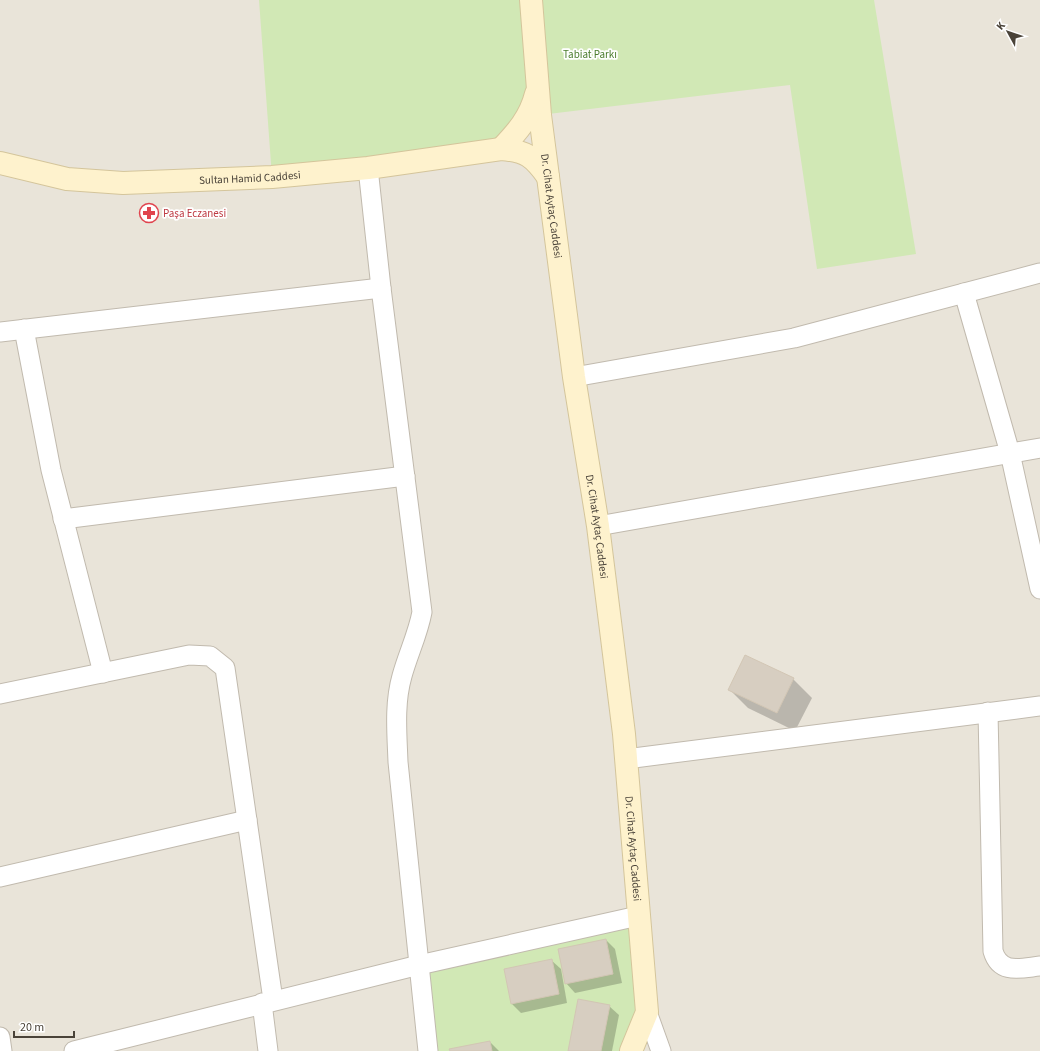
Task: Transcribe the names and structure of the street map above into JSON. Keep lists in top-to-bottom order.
{
  "streets": {
    "street": ["Sultan Hamid Caddesi", "Dr. Cihat Aytaç Caddesi"]
  },
  "crossings": [
    ["Sultan Hamid Caddesi", "Dr. Cihat Aytaç Caddesi"]
  ],
  "parks": ["Tabiat Parkı"],
  "places": {
    "pharmacy": ["Paşa Eczanesi"]
  },
  "scale_bar": "20 m",
  "north": "top left"
}
